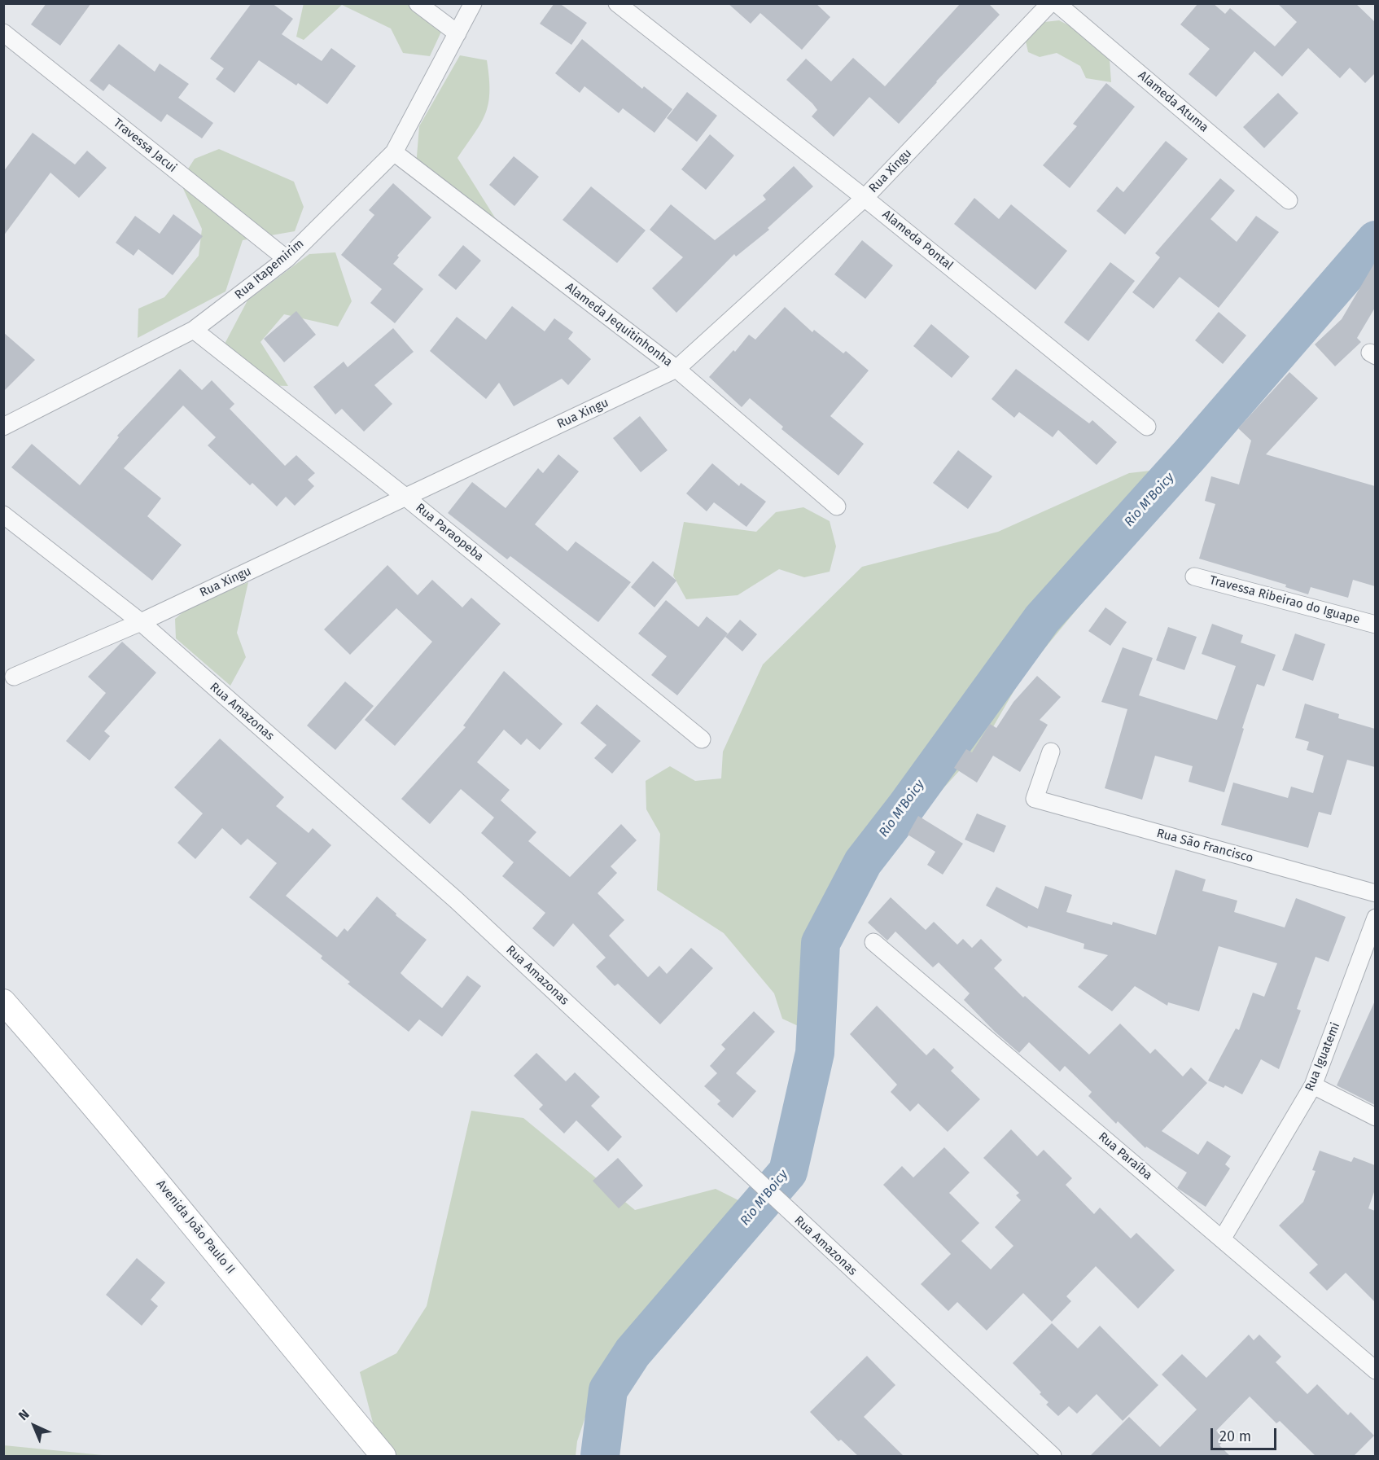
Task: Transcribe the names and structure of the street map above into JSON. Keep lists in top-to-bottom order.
{
  "streets": {
    "main road": ["Avenida João Paulo II"],
    "street": [
      "Alameda Atuma",
      "Travessa Jacui",
      "Rua Xingu",
      "Alameda Pontal",
      "Rua Itapemirim",
      "Alameda Jequitinhonha",
      "Rua Paraopeba",
      "Travessa Ribeirao do Iguape",
      "Rua Amazonas",
      "Rua São Francisco",
      "Rua Iguatemi",
      "Rua Paraíba"
    ]
  },
  "crossings": [
    ["Travessa Jacui", "Rua Itapemirim"],
    ["Rua Xingu", "Alameda Pontal"],
    ["Rua Xingu", "Alameda Jequitinhonha"],
    ["Rua Xingu", "Rua Paraopeba"],
    ["Rua Xingu", "Rua Amazonas"],
    ["Rua Itapemirim", "Alameda Jequitinhonha"],
    ["Rua Itapemirim", "Rua Paraopeba"],
    ["Rua Iguatemi", "Rua Paraíba"]
  ],
  "water": ["Rio M'Boicy"],
  "scale_bar": "20 m",
  "north": "top left"
}
